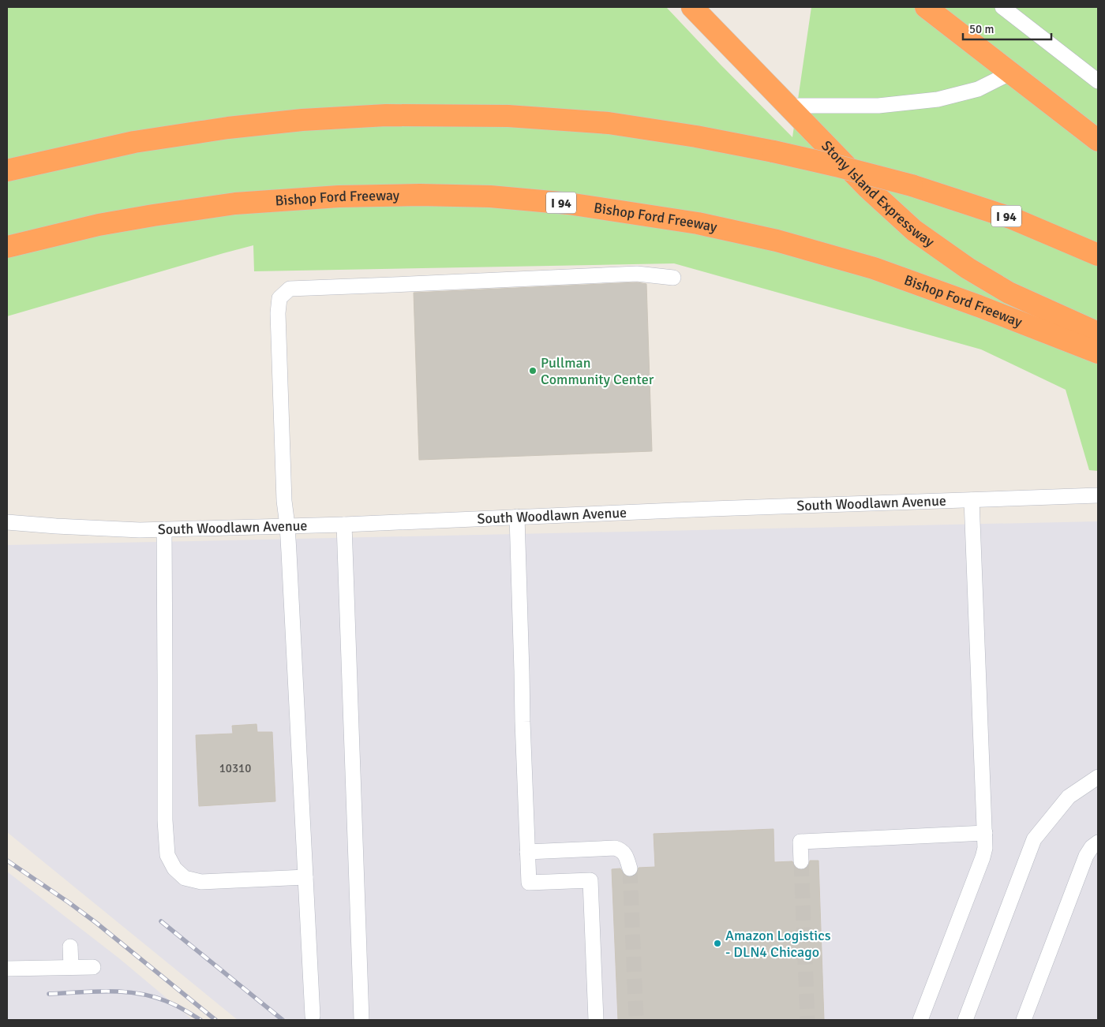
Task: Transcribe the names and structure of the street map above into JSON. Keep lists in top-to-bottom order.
{
  "streets": {
    "highway": ["Stony Island Expressway", "Bishop Ford Freeway", "I 94"],
    "street": ["South Woodlawn Avenue"]
  },
  "places": ["Pullman Community Center", "Amazon Logistics - DLN4 Chicago"],
  "house_numbers": ["10310"],
  "scale_bar": "50 m"
}
